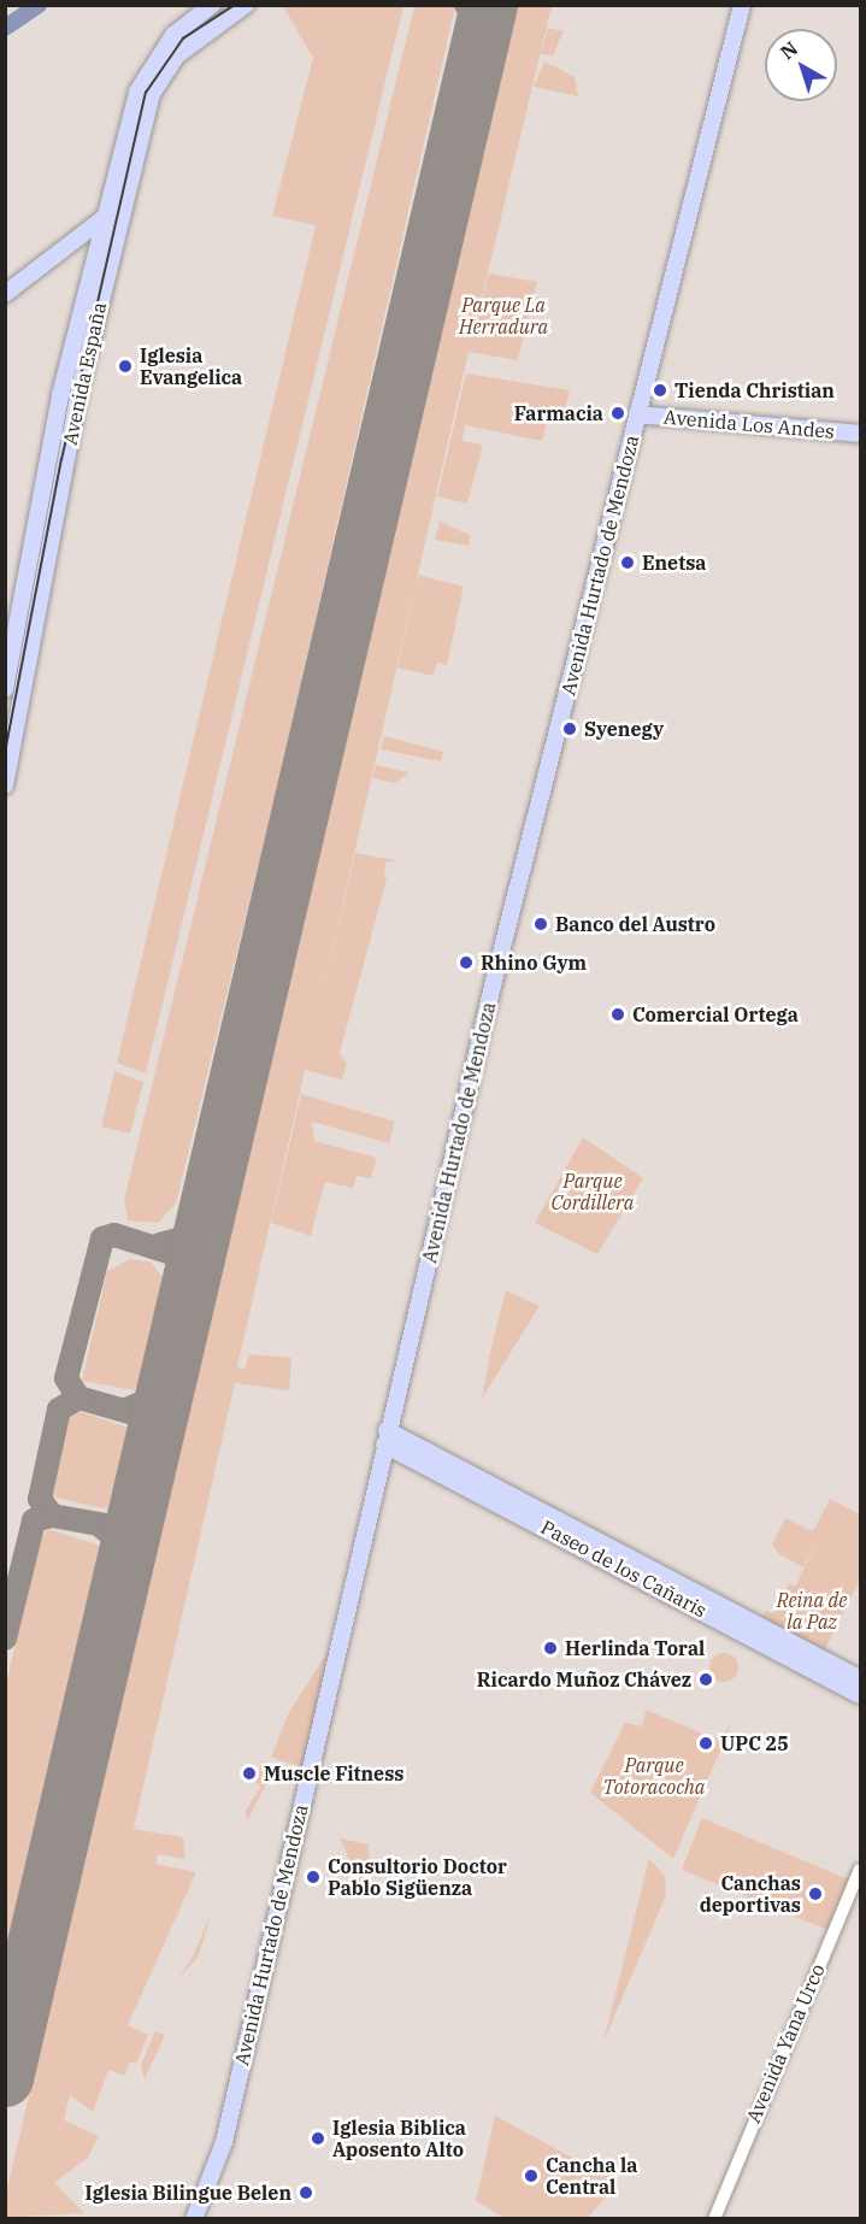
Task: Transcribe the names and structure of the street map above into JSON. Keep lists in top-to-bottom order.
{
  "streets": {
    "main road": [
      "Avenida España",
      "Avenida Los Andes",
      "Avenida Hurtado de Mendoza",
      "Paseo de los Cañaris"
    ],
    "street": ["Avenida Yana Urco"]
  },
  "crossings": [
    ["Avenida Los Andes", "Avenida Hurtado de Mendoza"],
    ["Avenida Hurtado de Mendoza", "Paseo de los Cañaris"]
  ],
  "parks": [
    "Parque La Herradura",
    "Parque Cordillera",
    "Reina de la Paz",
    "Parque Totoracocha"
  ],
  "places": [
    "Iglesia Evangelica",
    "Tienda Christian",
    "Farmacia",
    "Enetsa",
    "Syenegy",
    "Banco del Austro",
    "Rhino Gym",
    "Comercial Ortega",
    "Herlinda Toral",
    "Ricardo Muñoz Chávez",
    "UPC 25",
    "Muscle Fitness",
    "Consultorio Doctor Pablo Sigüenza",
    "Canchas deportivas",
    "Iglesia Biblica Aposento Alto",
    "Cancha la Central",
    "Iglesia Bilingue Belen"
  ],
  "north": "top left"
}
